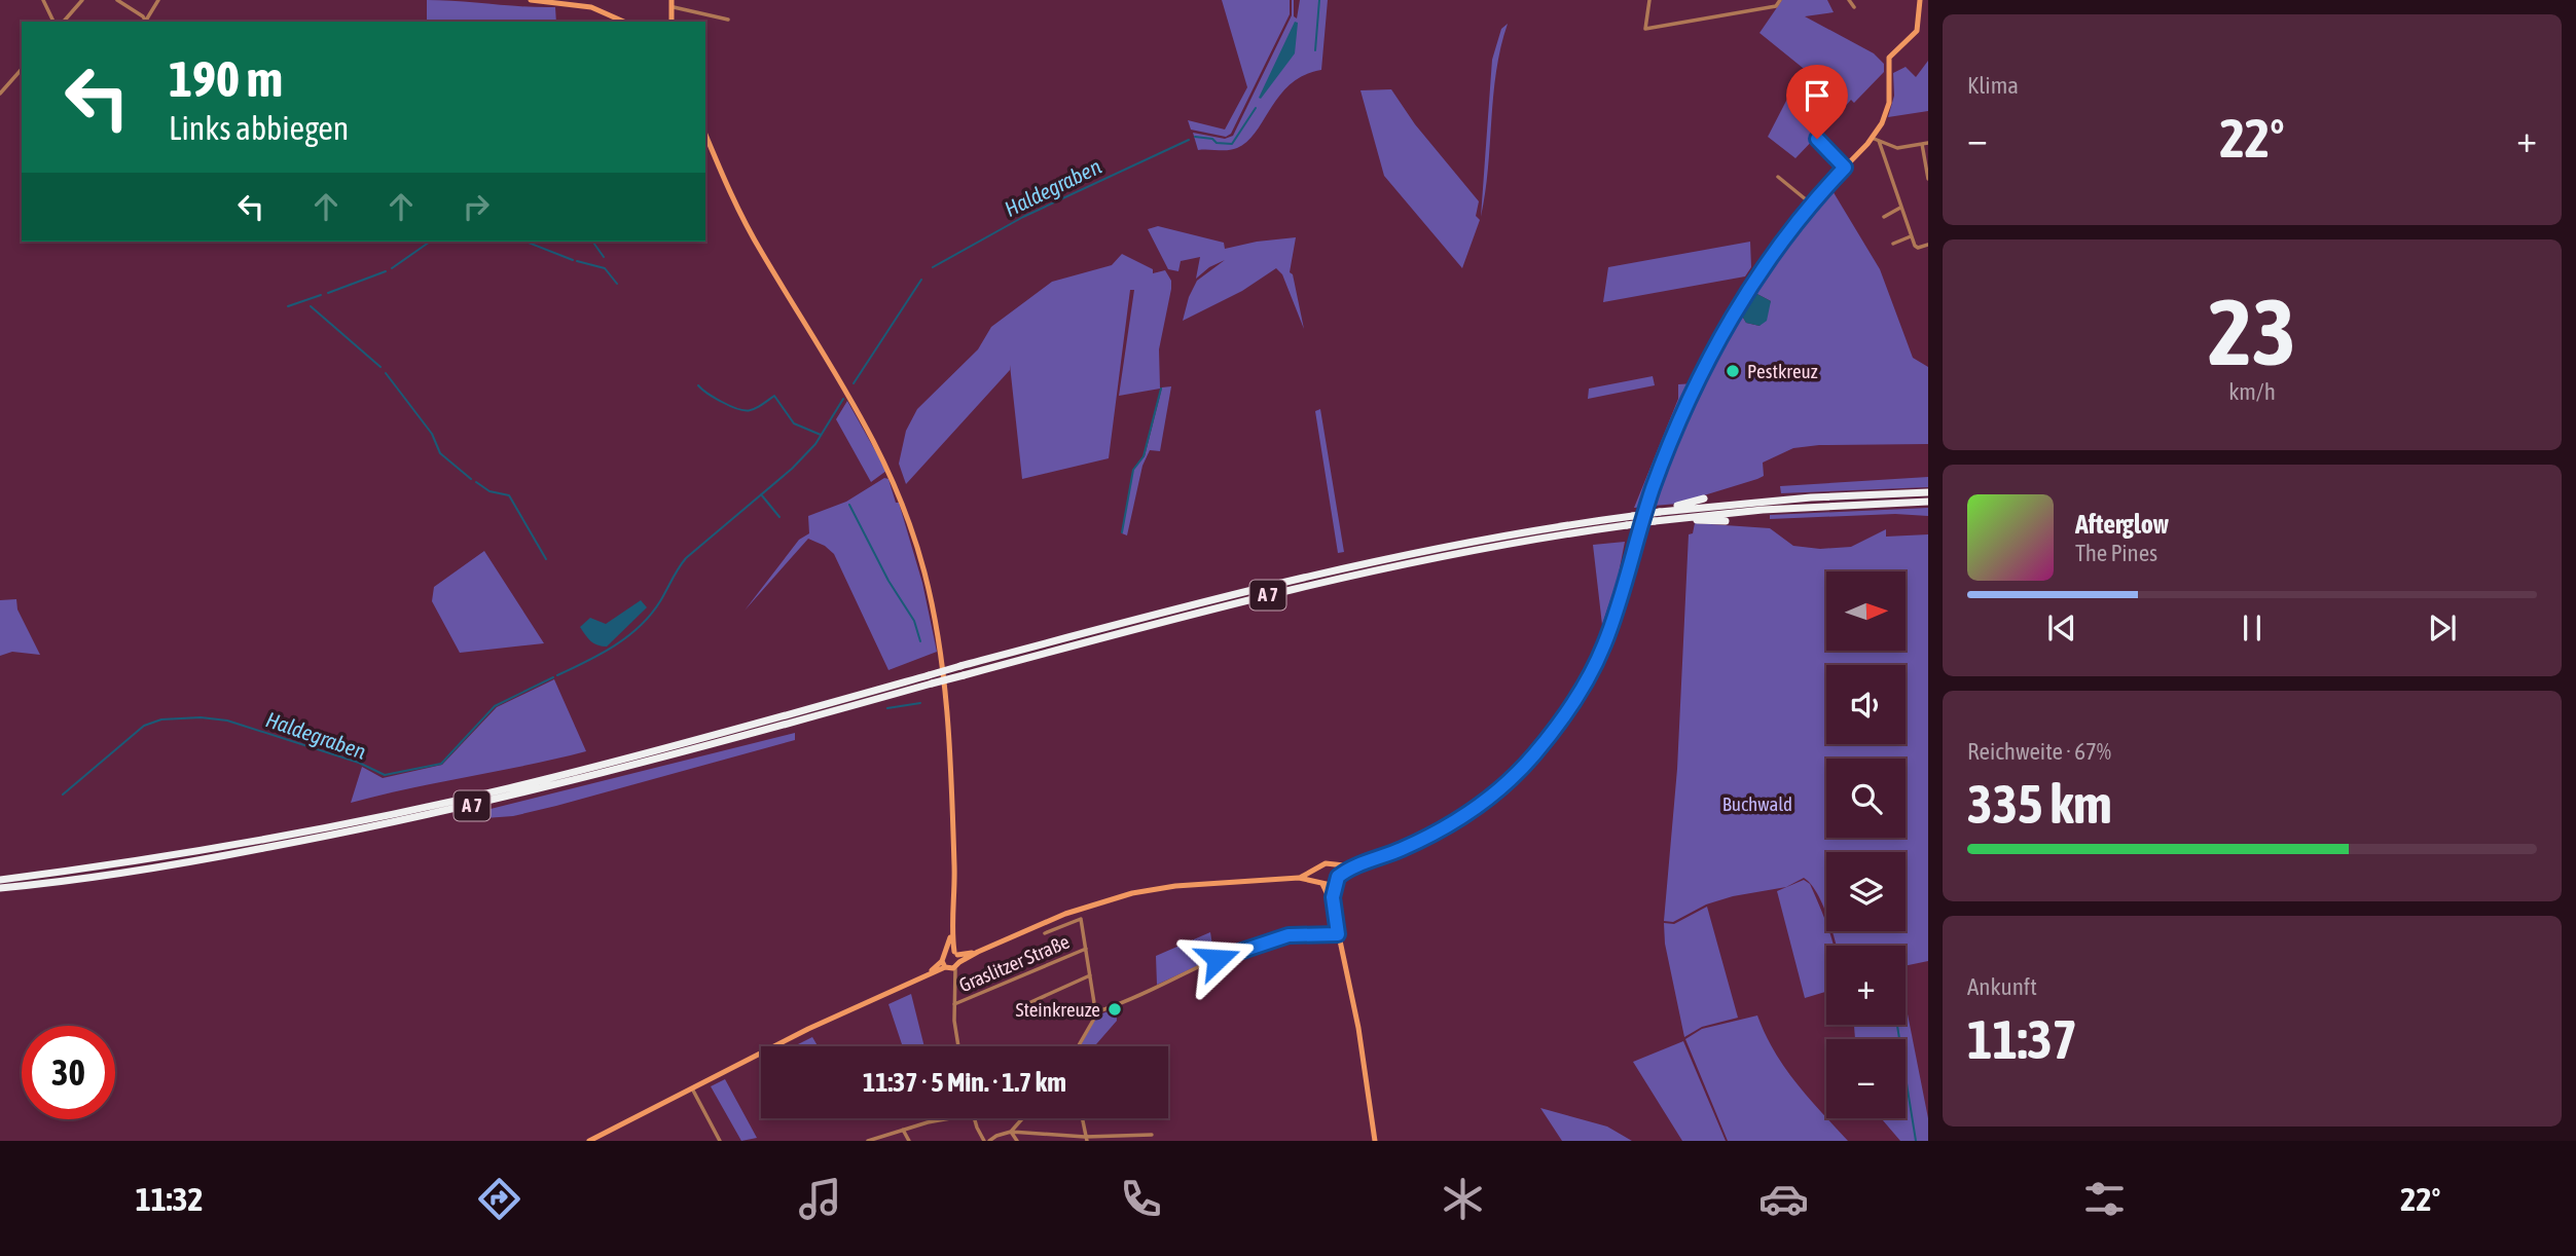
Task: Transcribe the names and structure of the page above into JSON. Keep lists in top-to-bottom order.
{
  "streets": {
    "highway": ["A 7"],
    "street": ["Graslitzer Straße"]
  },
  "water": ["Haldegraben"],
  "parks": ["Buchwald"],
  "places": ["Pestkreuz", "Steinkreuze"],
  "north": "right",
  "page": {
    "tile": [
      "Klima",
      ["23", "km/h"],
      ["Reichweite · 67%", "335 km"],
      ["Ankunft", "11:37"]
    ],
    "turn": ["190 m", "Links abbiegen"],
    "heat": ["−", "22°", "+"],
    "song": ["Afterglow", "The Pines"],
    "map_buttons": ["+", "−"],
    "limit": "30",
    "trip": "11:37 · 5 Min. · 1.7 km",
    "tabs": ["11:32", "22°"]
  }
}
